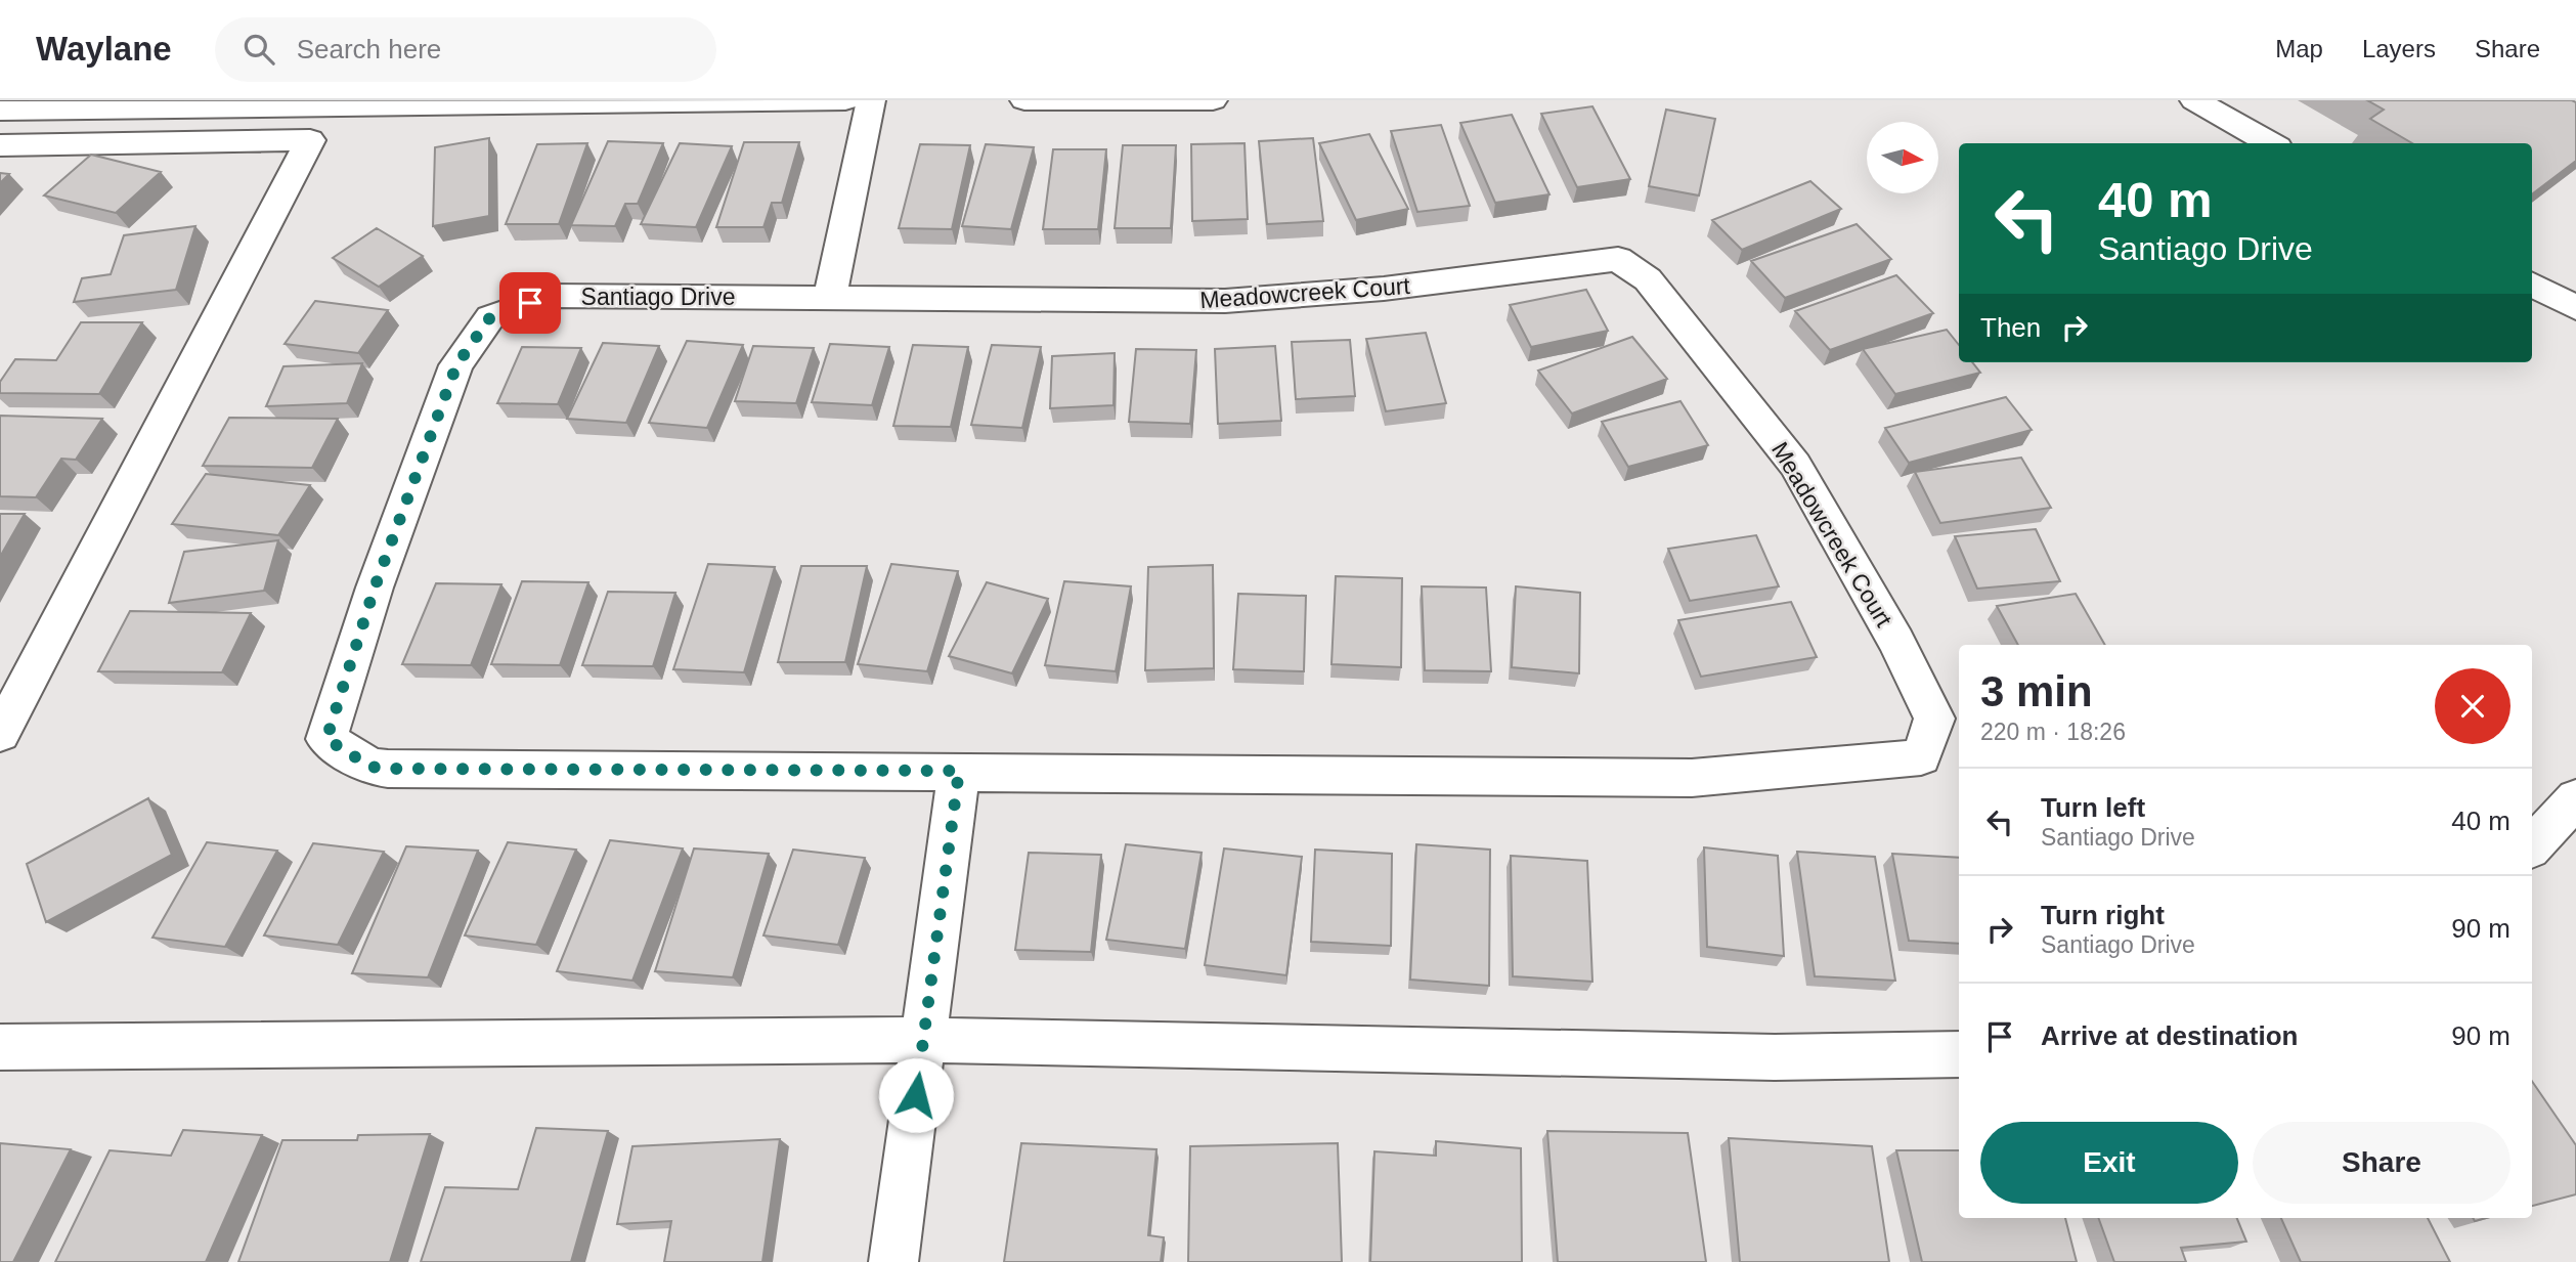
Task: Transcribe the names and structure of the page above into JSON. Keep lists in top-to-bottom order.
{
  "streets": {
    "street": ["Meadowcreek Court", "Santiago Drive"]
  },
  "crossings": [
    ["Meadowcreek Court", "Santiago Drive"]
  ],
  "north": "right",
  "page": {
    "header": "Waylane",
    "search": "Search here",
    "nav": ["Map", "Layers", "Share"],
    "turn": ["40 m", "Santiago Drive"],
    "then": "Then",
    "heading": ["3 min", "220 m · 18:26"],
    "list": [
      {
        "name": "Turn left",
        "note": "Santiago Drive",
        "value": "40 m"
      },
      {
        "name": "Turn right",
        "note": "Santiago Drive",
        "value": "90 m"
      },
      {
        "name": "Arrive at destination",
        "value": "90 m"
      }
    ],
    "buttons": ["Exit", "Share"]
  }
}
